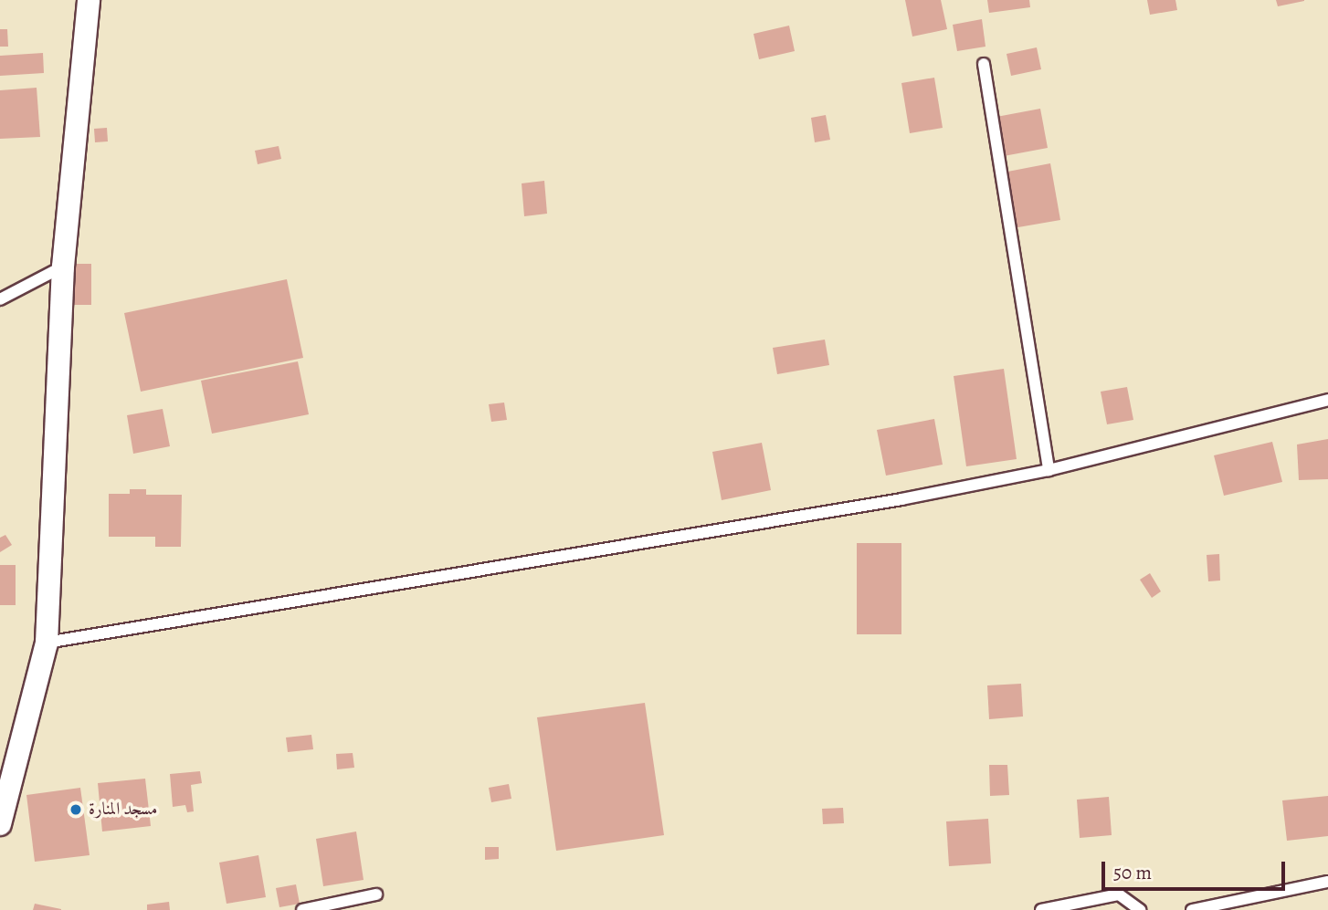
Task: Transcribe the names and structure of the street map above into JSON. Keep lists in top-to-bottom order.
{
  "places": ["مسجد المنارة"],
  "scale_bar": "50 m"
}
